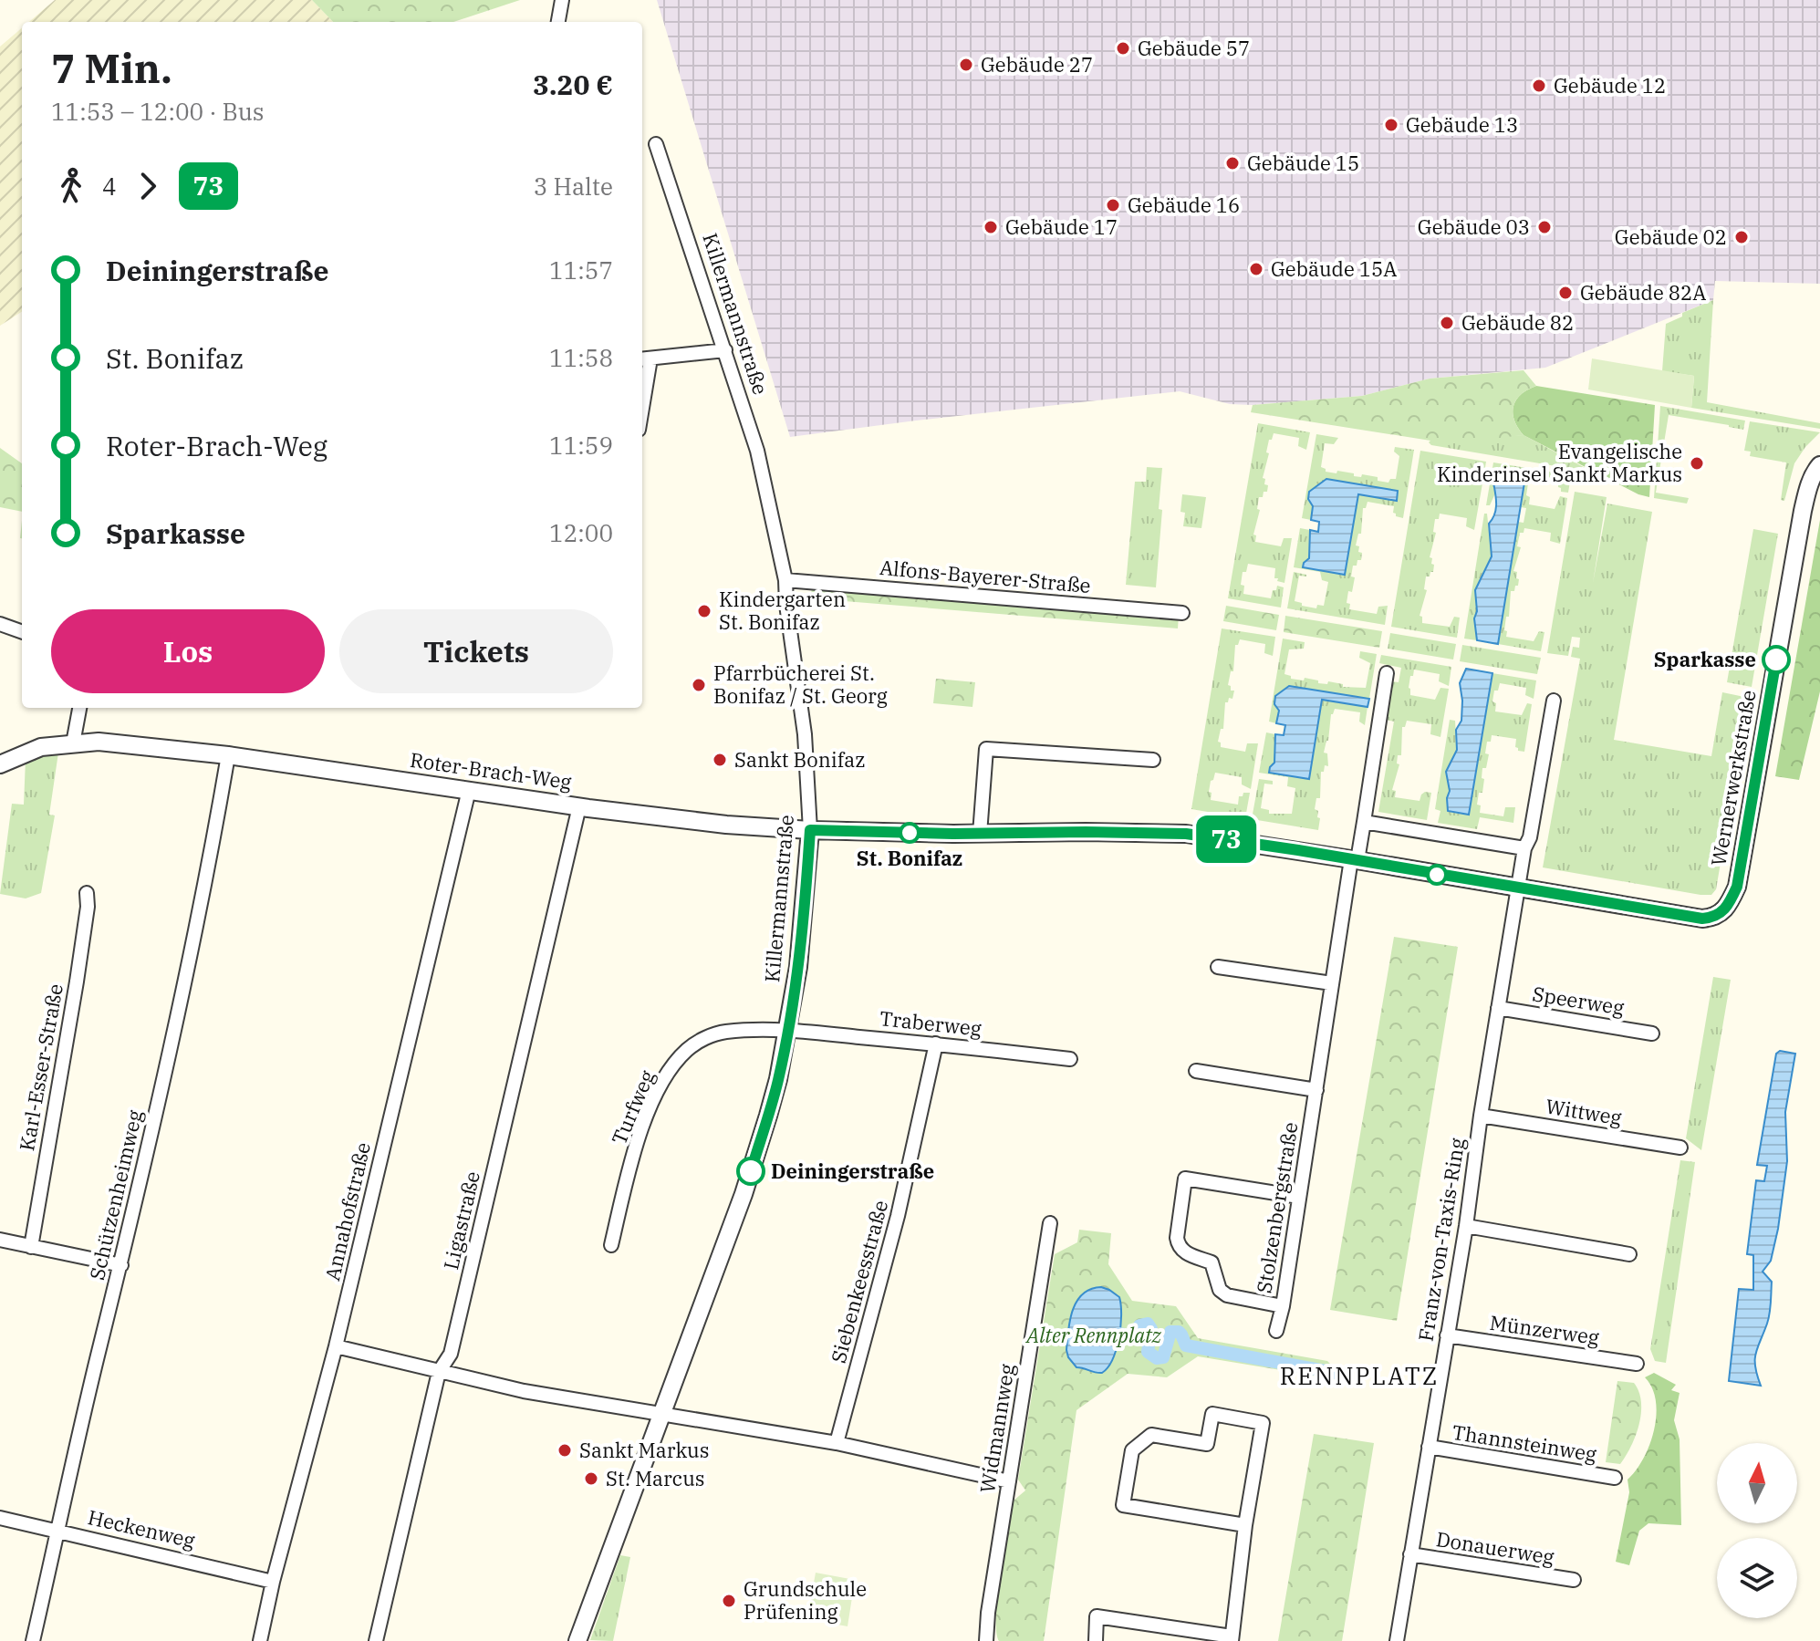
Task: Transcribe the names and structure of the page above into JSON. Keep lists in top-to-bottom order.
{
  "streets": {
    "street": [
      "Killermannstraße",
      "Alfons-Bayerer-Straße",
      "Roter-Brach-Weg",
      "Wernerwerkstraße",
      "Speerweg",
      "Traberweg",
      "Karl-Esser-Straße",
      "Turfweg",
      "Wittweg",
      "Schützenheimweg",
      "Stolzenbergstraße",
      "Annahofstraße",
      "Ligastraße",
      "Franz-von-Taxis-Ring",
      "Siebenkeesstraße",
      "Münzerweg",
      "Widmannweg",
      "Thannsteinweg",
      "Heckenweg",
      "Donauerweg"
    ]
  },
  "crossings": [
    ["Killermannstraße", "Alfons-Bayerer-Straße"],
    ["Killermannstraße", "Roter-Brach-Weg"],
    ["Killermannstraße", "Traberweg"],
    ["Killermannstraße", "Turfweg"],
    ["Roter-Brach-Weg", "Wernerwerkstraße"],
    ["Roter-Brach-Weg", "Schützenheimweg"],
    ["Roter-Brach-Weg", "Stolzenbergstraße"],
    ["Roter-Brach-Weg", "Annahofstraße"],
    ["Roter-Brach-Weg", "Ligastraße"],
    ["Roter-Brach-Weg", "Franz-von-Taxis-Ring"],
    ["Speerweg", "Franz-von-Taxis-Ring"],
    ["Traberweg", "Turfweg"],
    ["Traberweg", "Siebenkeesstraße"],
    ["Wittweg", "Franz-von-Taxis-Ring"],
    ["Schützenheimweg", "Heckenweg"],
    ["Annahofstraße", "Heckenweg"],
    ["Franz-von-Taxis-Ring", "Münzerweg"],
    ["Franz-von-Taxis-Ring", "Thannsteinweg"],
    ["Franz-von-Taxis-Ring", "Donauerweg"]
  ],
  "districts": ["RENNPLATZ"],
  "parks": ["Alter Rennplatz"],
  "places": [
    "Gebäude 57",
    "Gebäude 27",
    "Gebäude 12",
    "Gebäude 13",
    "Gebäude 15",
    "Gebäude 16",
    "Gebäude 17",
    "Gebäude 03",
    "Gebäude 02",
    "Gebäude 15A",
    "Gebäude 82A",
    "Gebäude 82",
    "Evangelische Kinderinsel Sankt Markus",
    "Kindergarten St. Bonifaz",
    "Sparkasse",
    "Pfarrbücherei St. Bonifaz / St. Georg",
    "Sankt Bonifaz",
    "St. Bonifaz",
    "Deiningerstraße",
    "Sankt Markus",
    "St. Marcus",
    "Grundschule Prüfening"
  ],
  "lines": ["bus line 73"],
  "north": "top",
  "page": {
    "on_map": "73",
    "heading": ["7 Min.", "11:53 – 12:00 · Bus", "3.20 €"],
    "legs": ["4", "73", "3 Halte"],
    "list": [
      {
        "name": "Deiningerstraße",
        "value": "11:57"
      },
      {
        "name": "St. Bonifaz",
        "value": "11:58"
      },
      {
        "name": "Roter-Brach-Weg",
        "value": "11:59"
      },
      {
        "name": "Sparkasse",
        "value": "12:00"
      }
    ],
    "buttons": ["Los", "Tickets"]
  }
}
